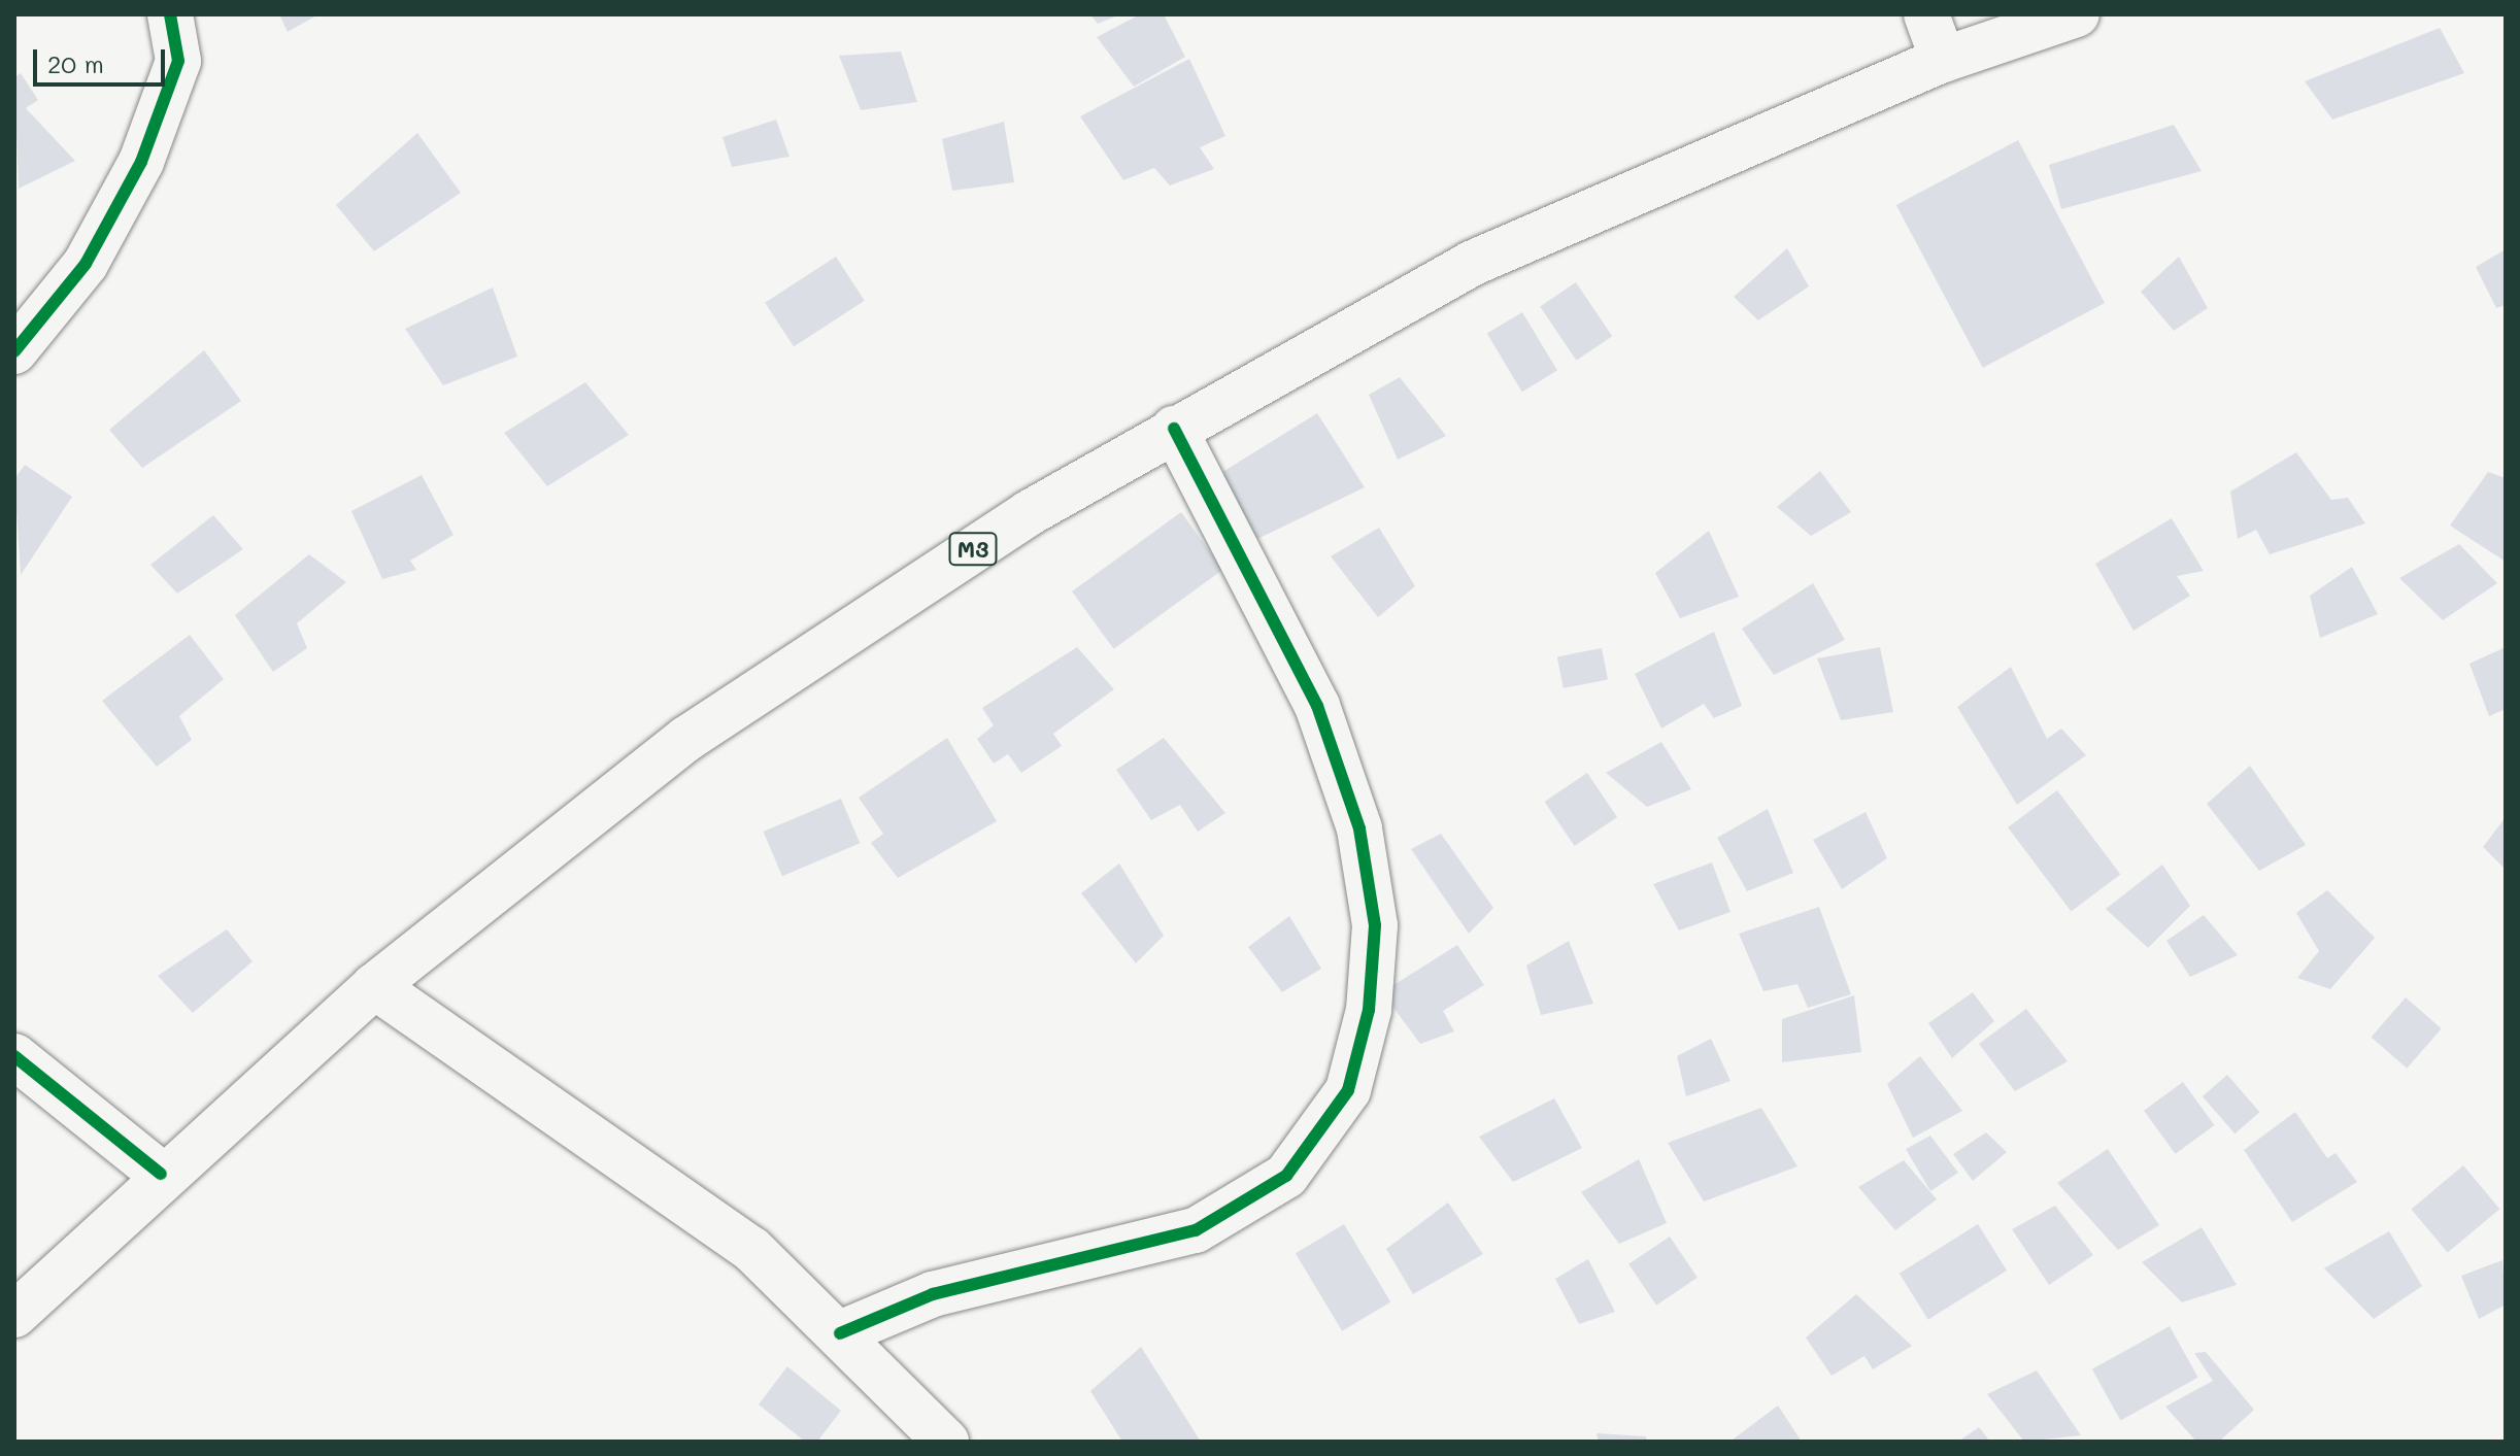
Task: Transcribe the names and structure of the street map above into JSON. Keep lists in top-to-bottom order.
{
  "streets": {
    "street": ["M3"]
  },
  "scale_bar": "20 m"
}
